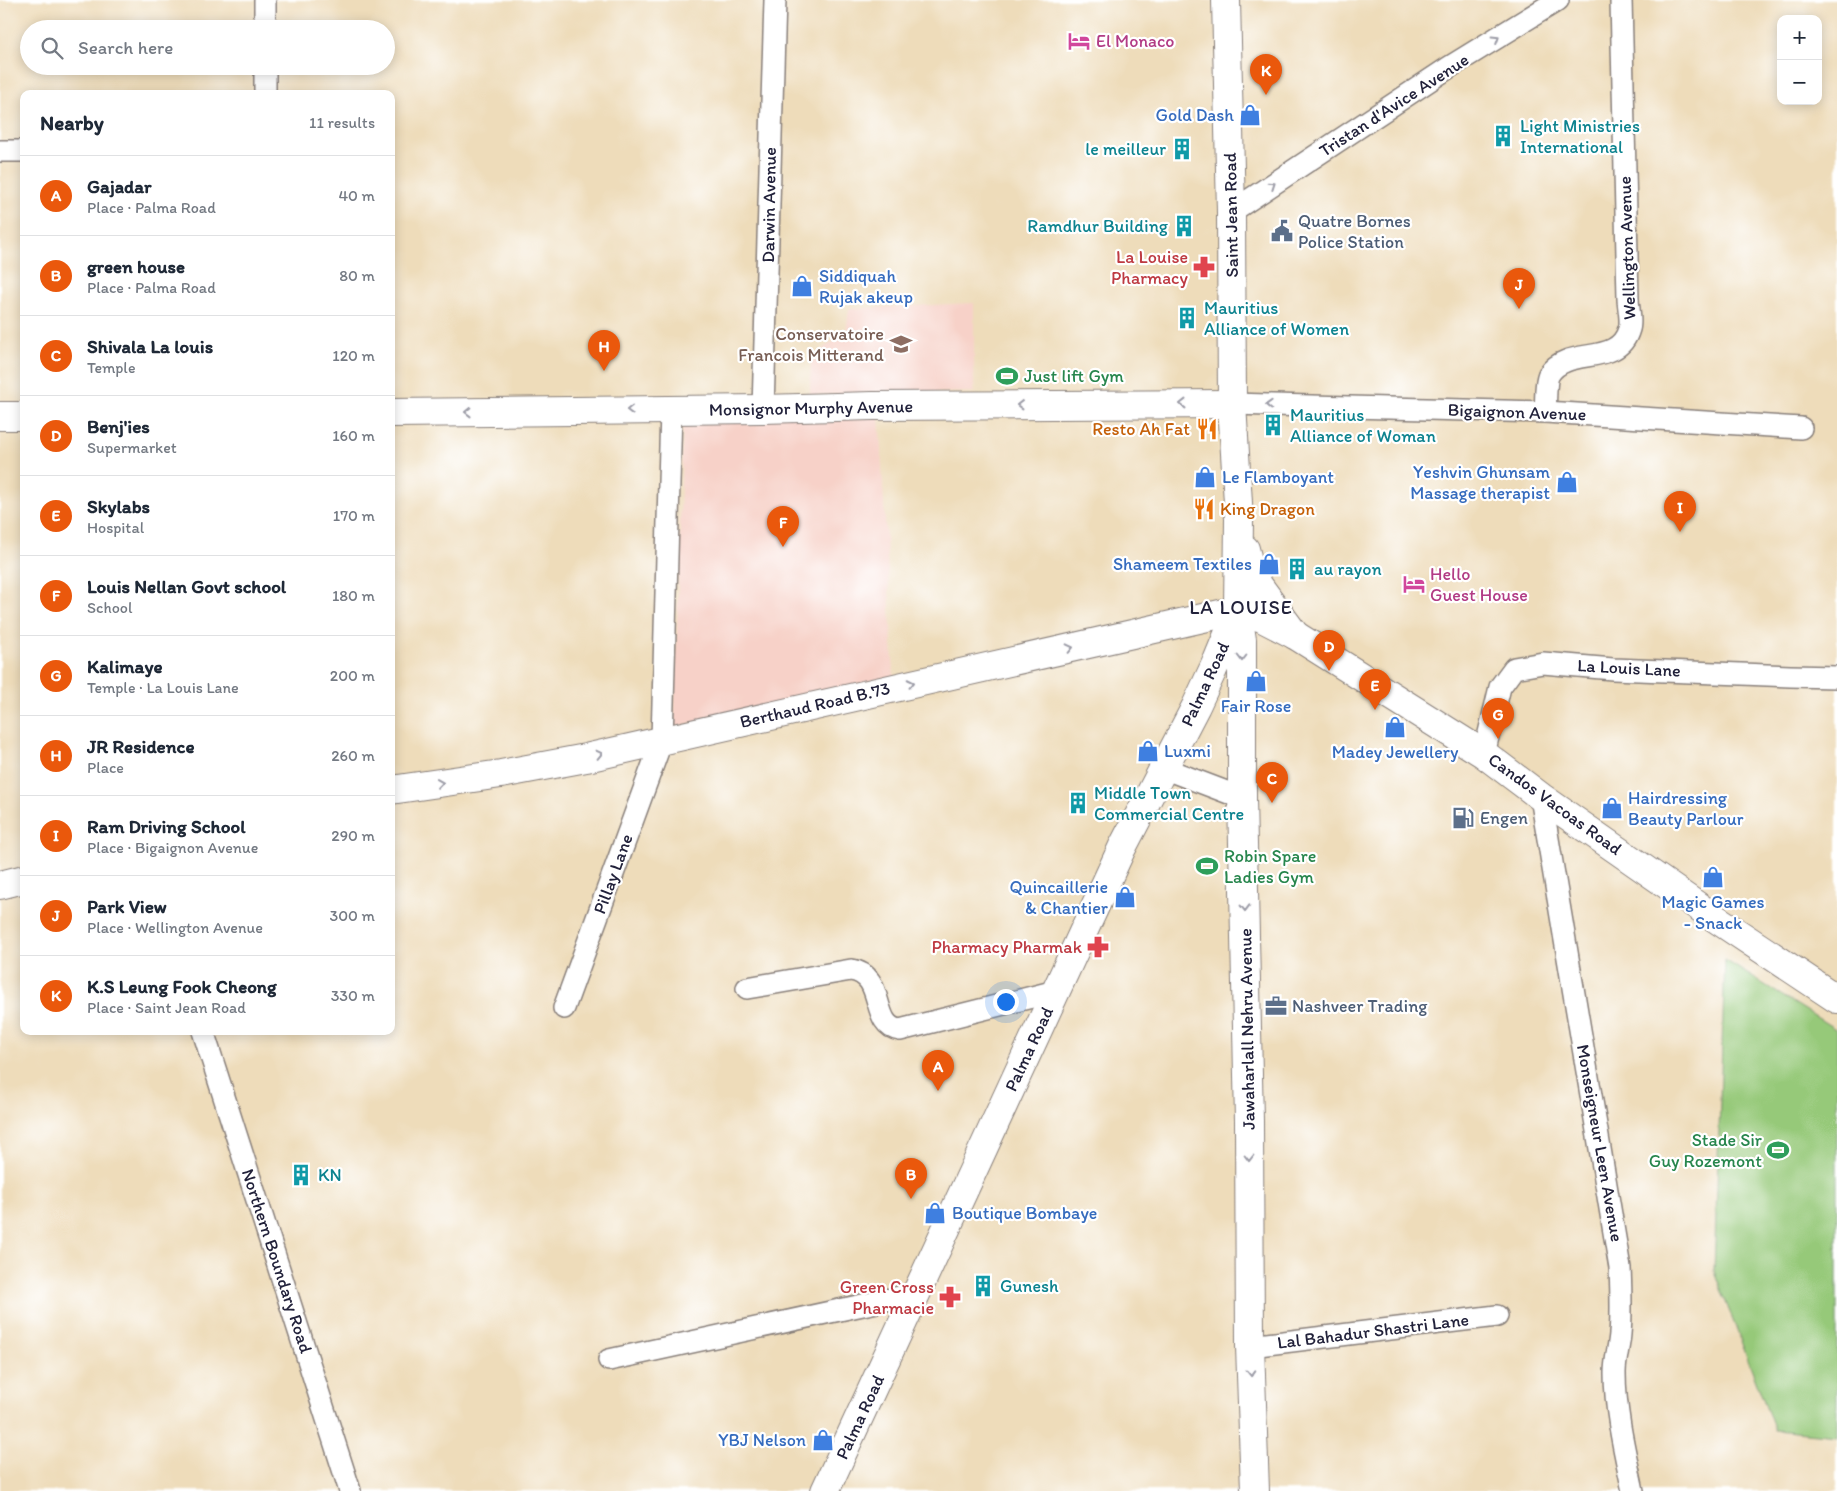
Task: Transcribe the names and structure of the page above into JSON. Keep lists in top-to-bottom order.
{
  "streets": {
    "main road": [
      "Saint Jean Road",
      "Monsignor Murphy Avenue",
      "Palma Road",
      "Berthaud Road B.73",
      "Candos Vacoas Road",
      "Jawaharlall Nehru Avenue"
    ],
    "street": [
      "Tristan d'Avice Avenue",
      "Darwin Avenue",
      "Wellington Avenue",
      "Bigaignon Avenue",
      "La Louis Lane",
      "Pillay Lane",
      "Monseigneur Leen Avenue",
      "Northern Boundary Road",
      "Lal Bahadur Shastri Lane"
    ]
  },
  "crossings": [
    ["Tristan d'Avice Avenue", "Saint Jean Road"],
    ["Darwin Avenue", "Monsignor Murphy Avenue"],
    ["Saint Jean Road", "Monsignor Murphy Avenue"],
    ["Saint Jean Road", "Bigaignon Avenue"],
    ["Saint Jean Road", "Palma Road"],
    ["Saint Jean Road", "Berthaud Road B.73"],
    ["Saint Jean Road", "Candos Vacoas Road"],
    ["Saint Jean Road", "Jawaharlall Nehru Avenue"],
    ["Wellington Avenue", "Bigaignon Avenue"],
    ["Monsignor Murphy Avenue", "Bigaignon Avenue"],
    ["Monsignor Murphy Avenue", "Pillay Lane"],
    ["La Louis Lane", "Candos Vacoas Road"],
    ["Palma Road", "Berthaud Road B.73"],
    ["Palma Road", "Candos Vacoas Road"],
    ["Palma Road", "Jawaharlall Nehru Avenue"],
    ["Berthaud Road B.73", "Candos Vacoas Road"],
    ["Berthaud Road B.73", "Pillay Lane"],
    ["Berthaud Road B.73", "Jawaharlall Nehru Avenue"],
    ["Candos Vacoas Road", "Jawaharlall Nehru Avenue"],
    ["Candos Vacoas Road", "Monseigneur Leen Avenue"],
    ["Jawaharlall Nehru Avenue", "Lal Bahadur Shastri Lane"]
  ],
  "one_way": [
    "Tristan d'Avice Avenue",
    "Monsignor Murphy Avenue",
    "Bigaignon Avenue",
    "Berthaud Road B.73",
    "Jawaharlall Nehru Avenue"
  ],
  "districts": ["LA LOUISE"],
  "places": {
    "hotel": ["El Monaco", "Hello Guest House"],
    "shop": [
      "Gold Dash",
      "Siddiquah Rujak akeup",
      "Le Flamboyant",
      "Yeshvin Ghunsam Massage therapist",
      "Shameem Textiles",
      "Fair Rose",
      "Madey Jewellery",
      "Luxmi",
      "Hairdressing Beauty Parlour",
      "Magic Games - Snack",
      "Quincaillerie & Chantier",
      "Boutique Bombaye",
      "YBJ Nelson"
    ],
    "building": [
      "Light Ministries International",
      "le meilleur",
      "Ramdhur Building",
      "Mauritius Alliance of Women",
      "Mauritius Alliance of Woman",
      "au rayon",
      "Middle Town Commercial Centre",
      "KN",
      "Gunesh"
    ],
    "public building": ["Quatre Bornes Police Station"],
    "pharmacy": ["La Louise Pharmacy", "Pharmacy Pharmak", "Green Cross Pharmacie"],
    "school or university": ["Conservatoire Francois Mitterand"],
    "sports": ["Just lift Gym", "Robin Spare Ladies Gym", "Stade Sir Guy Rozemont"],
    "restaurant": ["Resto Ah Fat", "King Dragon"],
    "fuel station": ["Engen"],
    "office": ["Nashveer Trading"]
  },
  "page": {
    "map_buttons": ["+", "−"],
    "search": "Search here",
    "pins": [
      "K",
      "J",
      "H",
      "I",
      "F",
      "D",
      "E",
      "G",
      "C",
      "A",
      "B"
    ],
    "heading": ["Nearby", "11 results"],
    "list": [
      {
        "mark": "A",
        "name": "Gajadar",
        "note": "Place · Palma Road",
        "value": "40 m"
      },
      {
        "mark": "B",
        "name": "green house",
        "note": "Place · Palma Road",
        "value": "80 m"
      },
      {
        "mark": "C",
        "name": "Shivala La louis",
        "note": "Temple",
        "value": "120 m"
      },
      {
        "mark": "D",
        "name": "Benj'ies",
        "note": "Supermarket",
        "value": "160 m"
      },
      {
        "mark": "E",
        "name": "Skylabs",
        "note": "Hospital",
        "value": "170 m"
      },
      {
        "mark": "F",
        "name": "Louis Nellan Govt school",
        "note": "School",
        "value": "180 m"
      },
      {
        "mark": "G",
        "name": "Kalimaye",
        "note": "Temple · La Louis Lane",
        "value": "200 m"
      },
      {
        "mark": "H",
        "name": "JR Residence",
        "note": "Place",
        "value": "260 m"
      },
      {
        "mark": "I",
        "name": "Ram Driving School",
        "note": "Place · Bigaignon Avenue",
        "value": "290 m"
      },
      {
        "mark": "J",
        "name": "Park View",
        "note": "Place · Wellington Avenue",
        "value": "300 m"
      },
      {
        "mark": "K",
        "name": "K.S Leung Fook Cheong",
        "note": "Place · Saint Jean Road",
        "value": "330 m"
      }
    ]
  }
}
